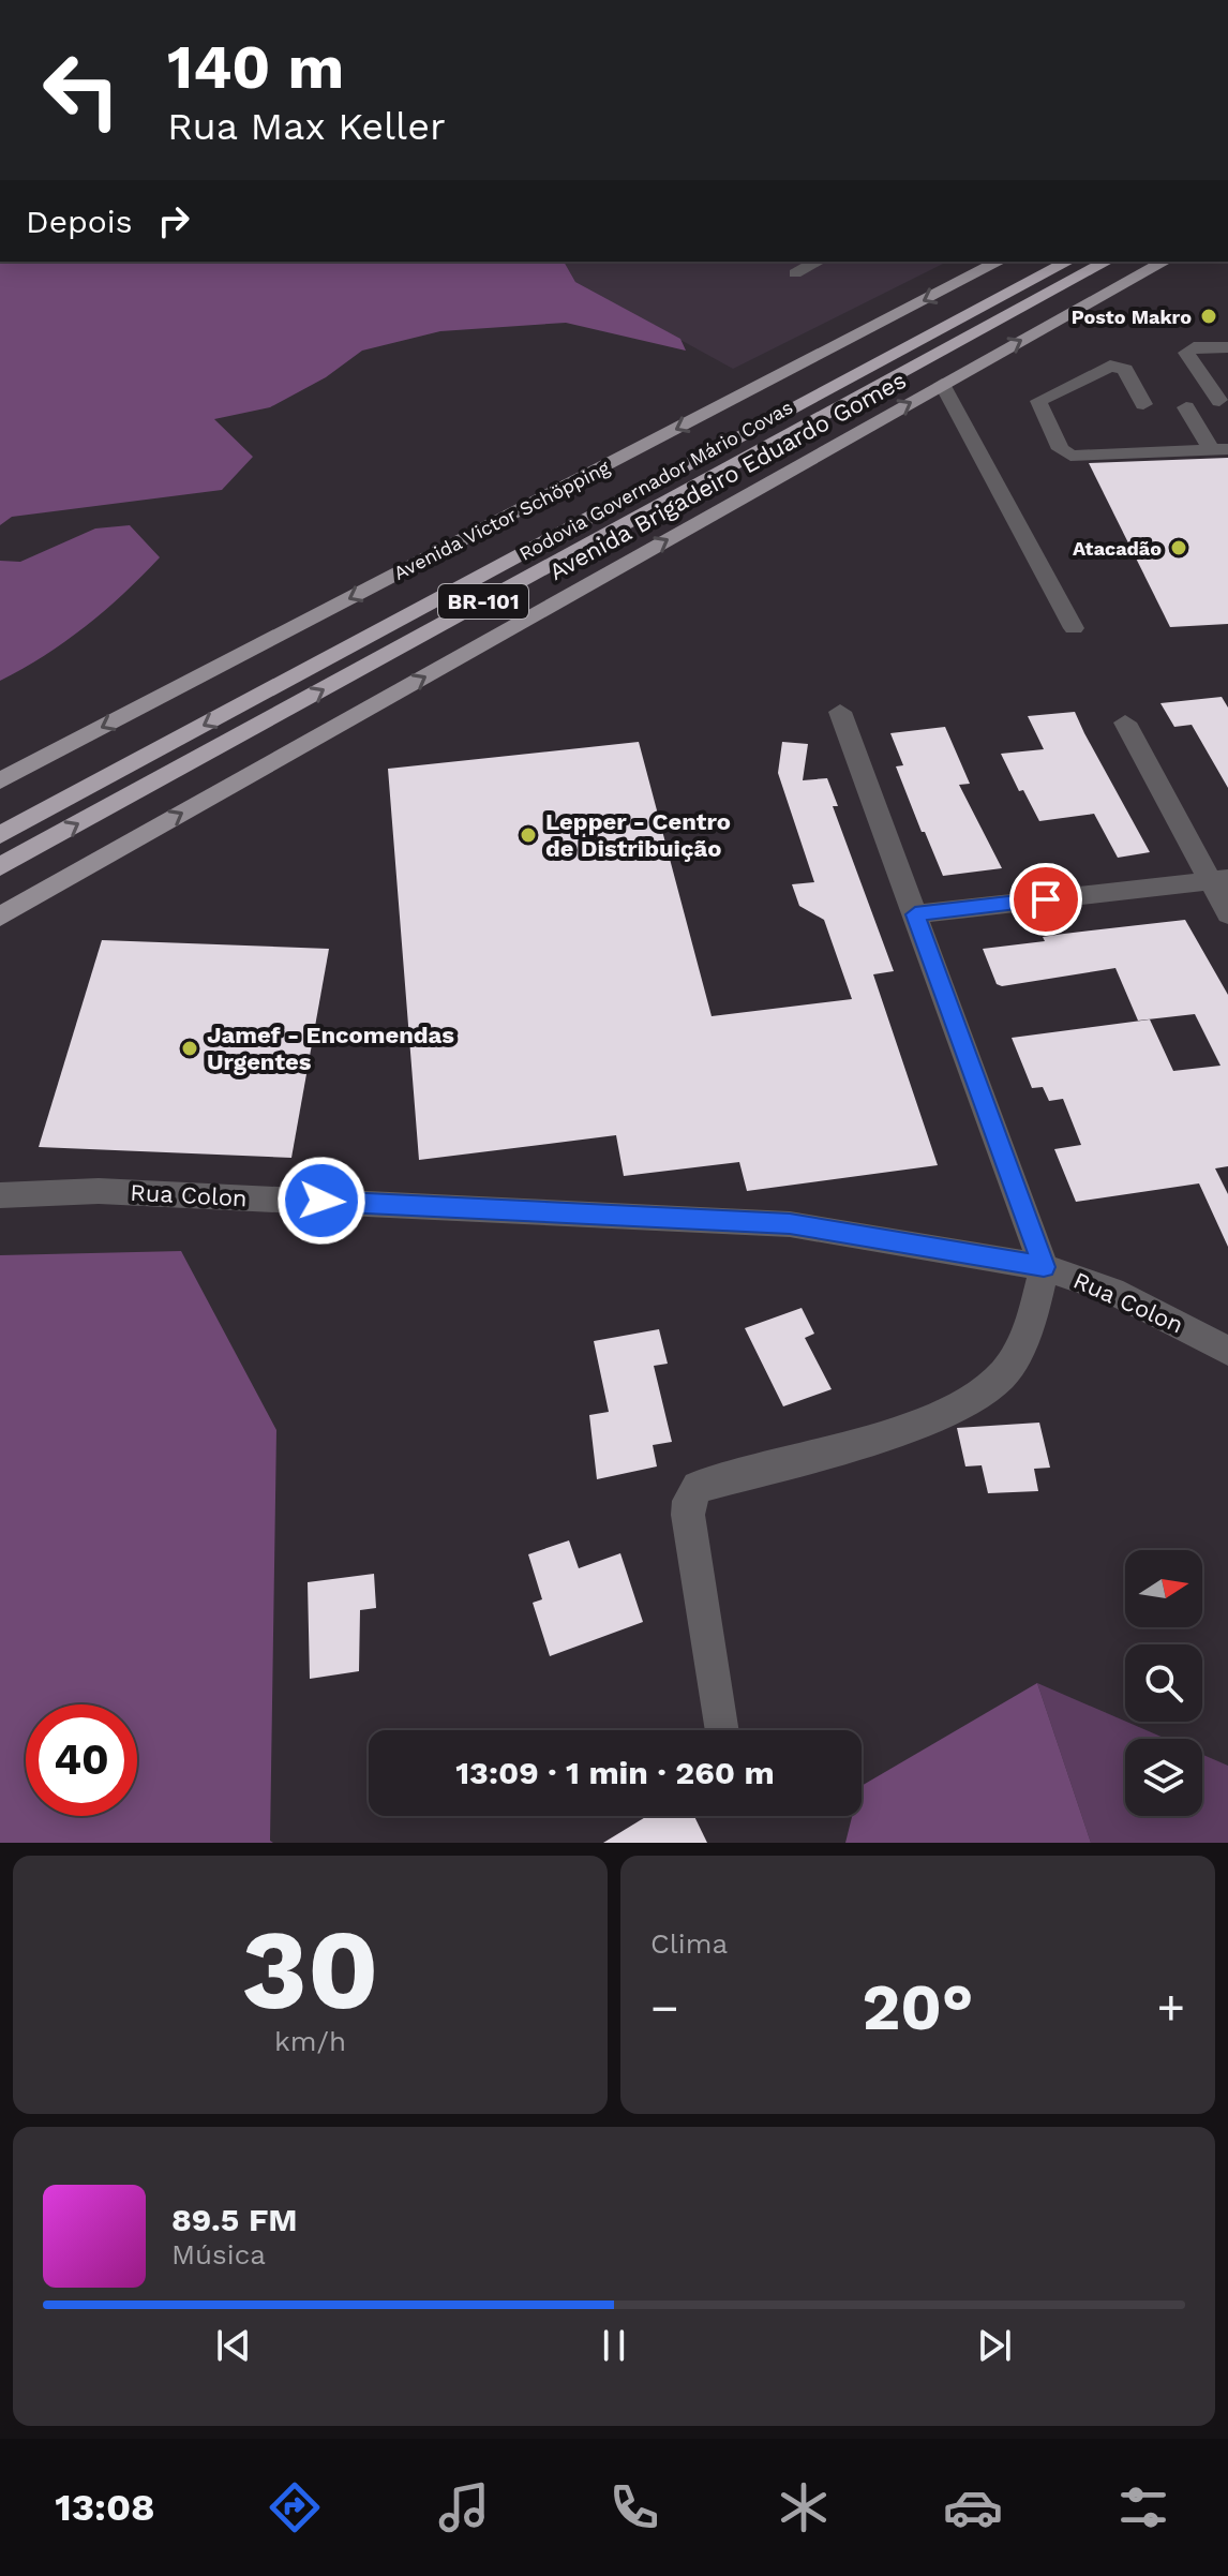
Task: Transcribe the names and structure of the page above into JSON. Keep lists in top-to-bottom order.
{
  "streets": {
    "highway": ["Rodovia Governador Mário Covas", "BR-101"],
    "main road": ["Avenida Brigadeiro Eduardo Gomes", "Avenida Victor Schöpping"],
    "street": ["Rua Colon"]
  },
  "one_way": ["Avenida Brigadeiro Eduardo Gomes", "Avenida Victor Schöpping"],
  "places": [
    "Posto Makro",
    "Atacadão",
    "Lepper - Centro de Distribuição",
    "Jamef - Encomendas Urgentes"
  ],
  "north": "right",
  "page": {
    "turn": ["140 m", "Rua Max Keller"],
    "then": "Depois",
    "limit": "40",
    "trip": "13:09 · 1 min · 260 m",
    "tile": [
      ["30", "km/h"],
      "Clima"
    ],
    "heat": ["−", "20°", "+"],
    "song": ["89.5 FM", "Música"],
    "tabs": "13:08"
  }
}
